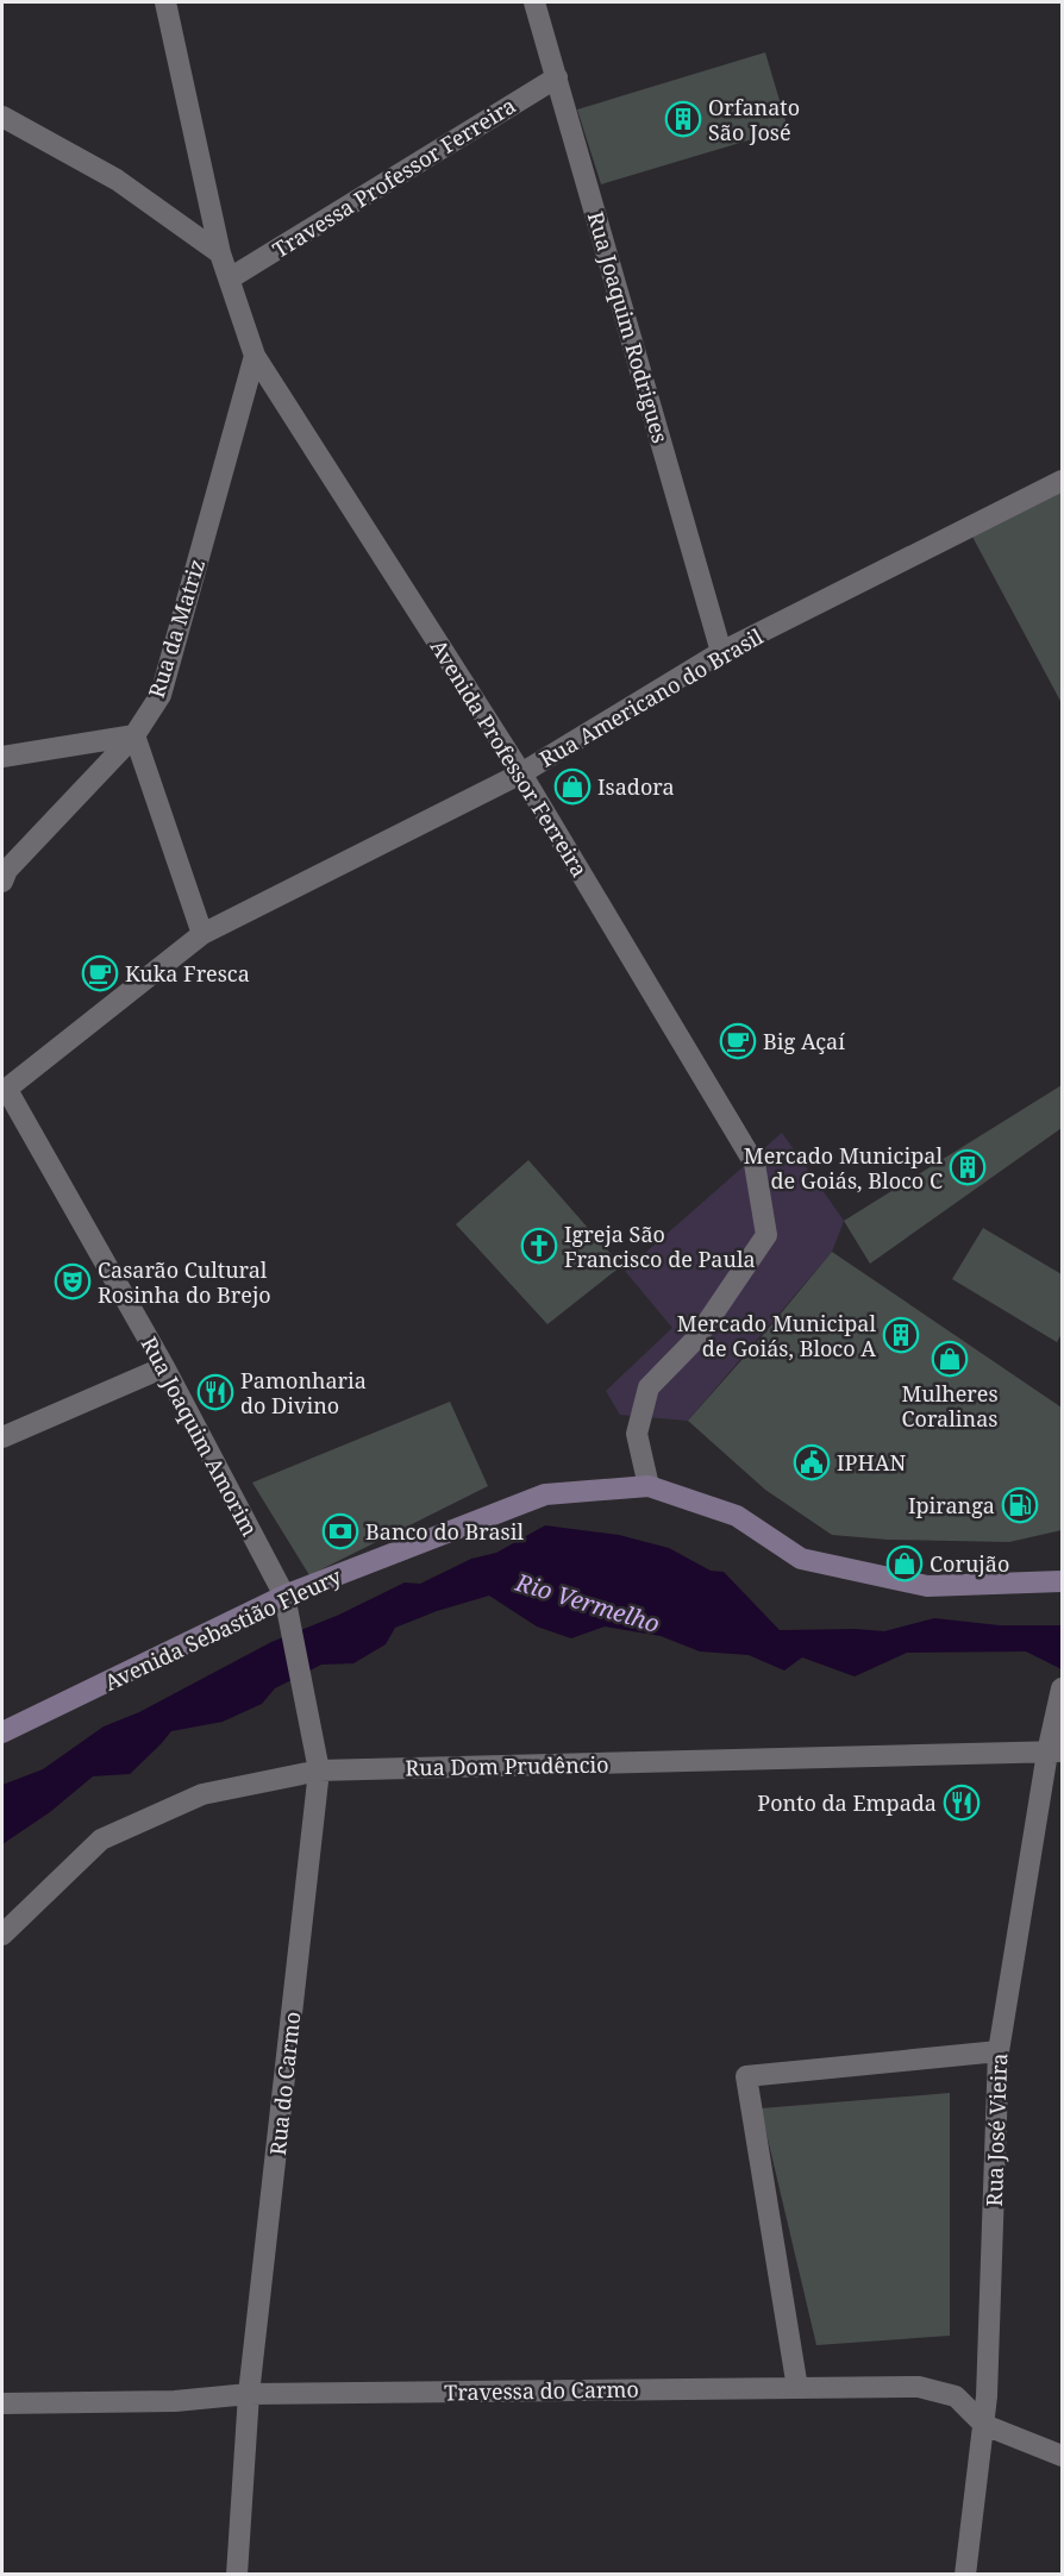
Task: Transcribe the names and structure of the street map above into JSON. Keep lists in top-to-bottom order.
{
  "streets": {
    "street": [
      "Travessa Professor Ferreira",
      "Rua Joaquim Rodrigues",
      "Rua da Matriz",
      "Rua Americano do Brasil",
      "Avenida Professor Ferreira",
      "Rua Joaquim Amorim",
      "Avenida Sebastião Fleury",
      "Rua Dom Prudêncio",
      "Rua do Carmo",
      "Rua José Vieira",
      "Travessa do Carmo"
    ]
  },
  "crossings": [
    ["Travessa Professor Ferreira", "Rua Joaquim Rodrigues"],
    ["Travessa Professor Ferreira", "Avenida Professor Ferreira"],
    ["Rua Joaquim Rodrigues", "Rua Americano do Brasil"],
    ["Rua da Matriz", "Avenida Professor Ferreira"],
    ["Rua Americano do Brasil", "Avenida Professor Ferreira"],
    ["Rua Americano do Brasil", "Rua Joaquim Amorim"],
    ["Avenida Professor Ferreira", "Avenida Sebastião Fleury"],
    ["Rua Joaquim Amorim", "Avenida Sebastião Fleury"],
    ["Rua Joaquim Amorim", "Rua do Carmo"],
    ["Avenida Sebastião Fleury", "Rua do Carmo"],
    ["Rua Dom Prudêncio", "Rua do Carmo"],
    ["Rua Dom Prudêncio", "Rua José Vieira"],
    ["Rua do Carmo", "Travessa do Carmo"],
    ["Rua José Vieira", "Travessa do Carmo"]
  ],
  "water": ["Rio Vermelho"],
  "places": {
    "building": ["Orfanato São José", "Mercado Municipal de Goiás, Bloco C", "Mercado Municipal de Goiás, Bloco A"],
    "shop": ["Isadora", "Mulheres Coralinas", "Corujão"],
    "cafe": ["Kuka Fresca", "Big Açaí"],
    "church": ["Igreja São Francisco de Paula"],
    "theatre": ["Casarão Cultural Rosinha do Brejo"],
    "restaurant": ["Pamonharia do Divino", "Ponto da Empada"],
    "public building": ["IPHAN"],
    "fuel station": ["Ipiranga"],
    "bank": ["Banco do Brasil"]
  }
}
